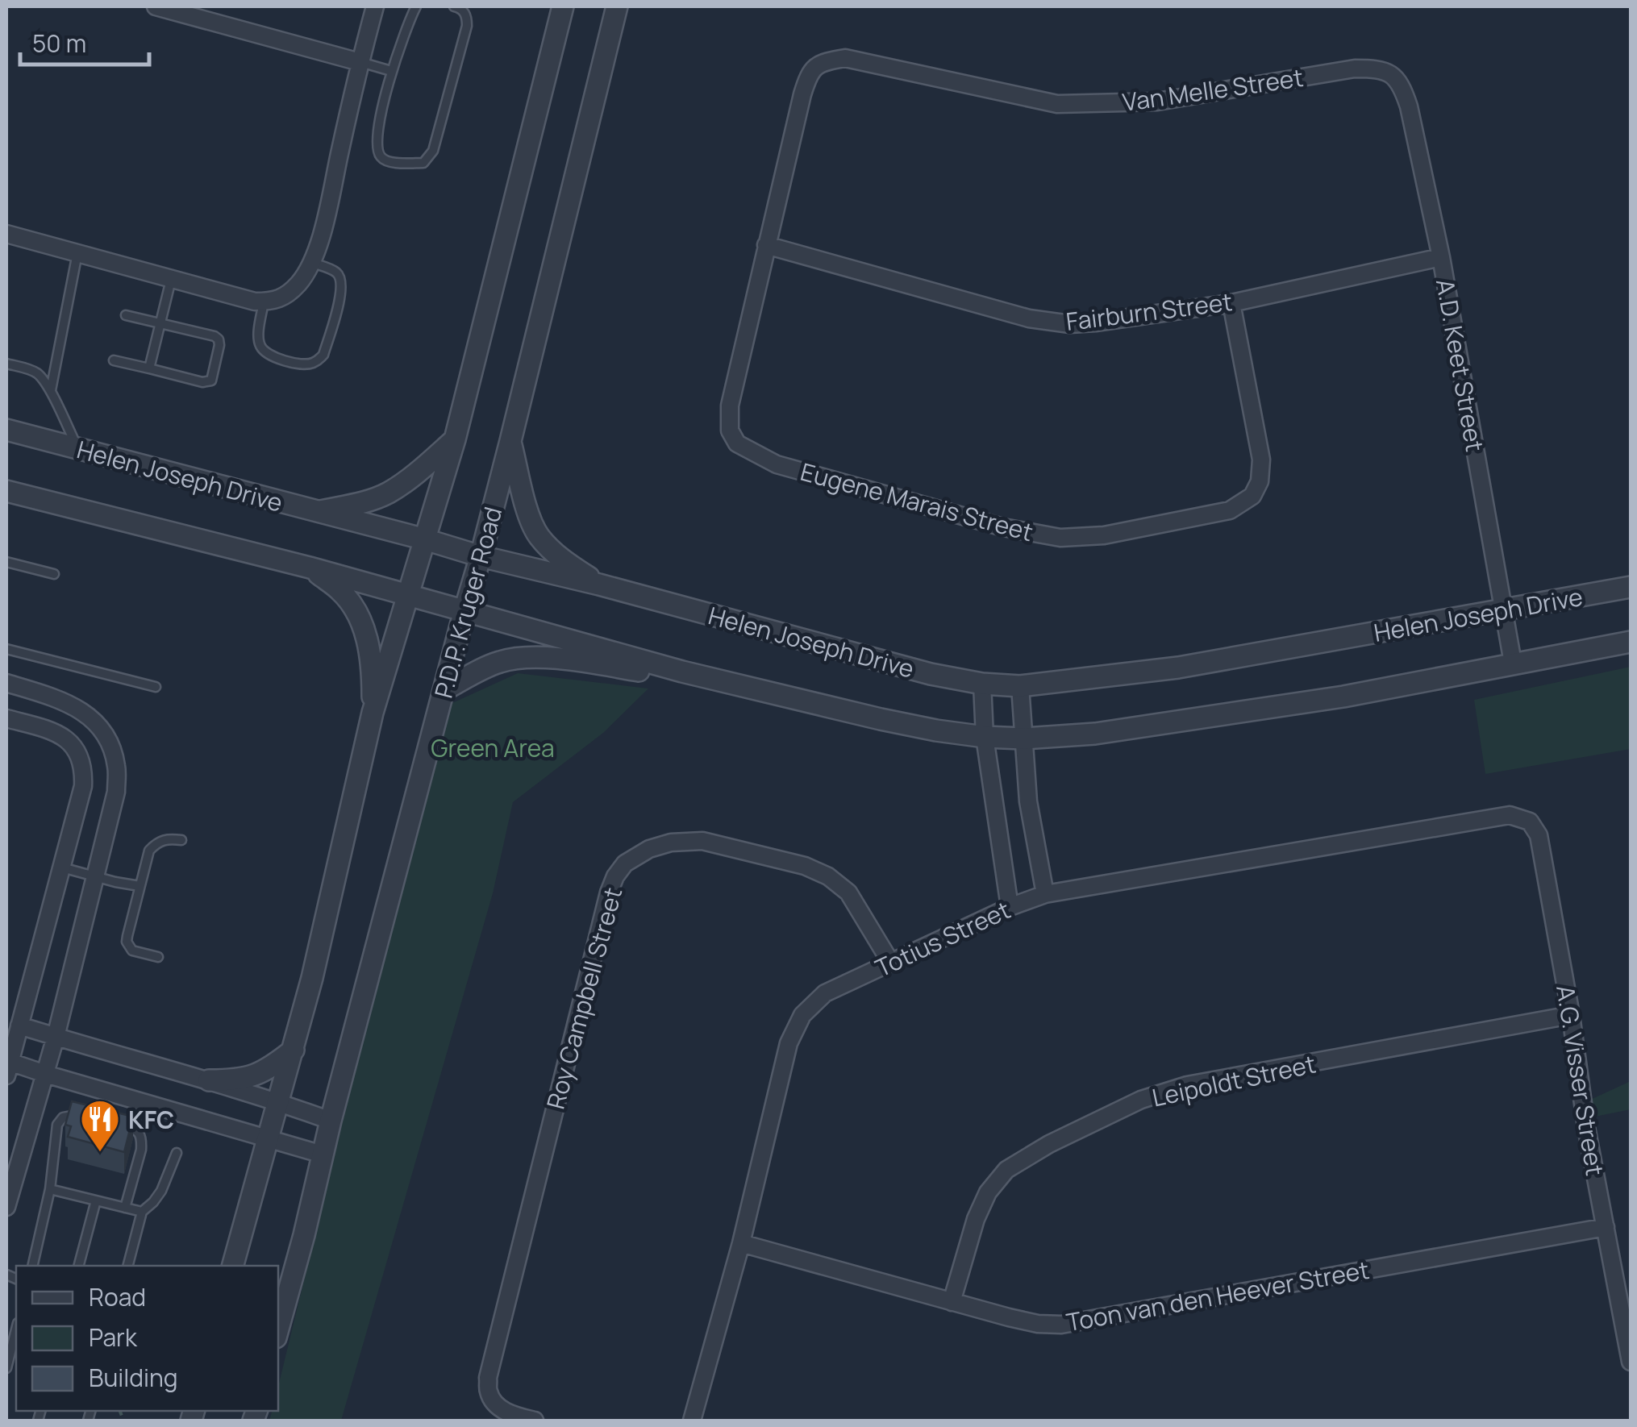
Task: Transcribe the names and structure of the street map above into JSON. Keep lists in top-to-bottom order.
{
  "streets": {
    "street": [
      "Van Melle Street",
      "Fairburn Street",
      "A.D. Keet Street",
      "Helen Joseph Drive",
      "Eugene Marais Street",
      "P.D.P. Kruger Road",
      "Totius Street",
      "Roy Campbell Street",
      "Leipoldt Street",
      "A.G. Visser Street",
      "Toon van den Heever Street"
    ]
  },
  "crossings": [
    ["Van Melle Street", "Fairburn Street"],
    ["Van Melle Street", "A.D. Keet Street"],
    ["Van Melle Street", "Eugene Marais Street"],
    ["Fairburn Street", "A.D. Keet Street"],
    ["Fairburn Street", "Eugene Marais Street"],
    ["A.D. Keet Street", "Helen Joseph Drive"],
    ["Helen Joseph Drive", "P.D.P. Kruger Road"],
    ["Totius Street", "Roy Campbell Street"],
    ["Totius Street", "A.G. Visser Street"],
    ["Totius Street", "Toon van den Heever Street"],
    ["Leipoldt Street", "A.G. Visser Street"],
    ["Leipoldt Street", "Toon van den Heever Street"],
    ["A.G. Visser Street", "Toon van den Heever Street"]
  ],
  "parks": ["Green Area"],
  "places": {
    "restaurant": ["KFC"]
  },
  "legend": ["Road", "Park", "Building"],
  "scale_bar": "50 m"
}
